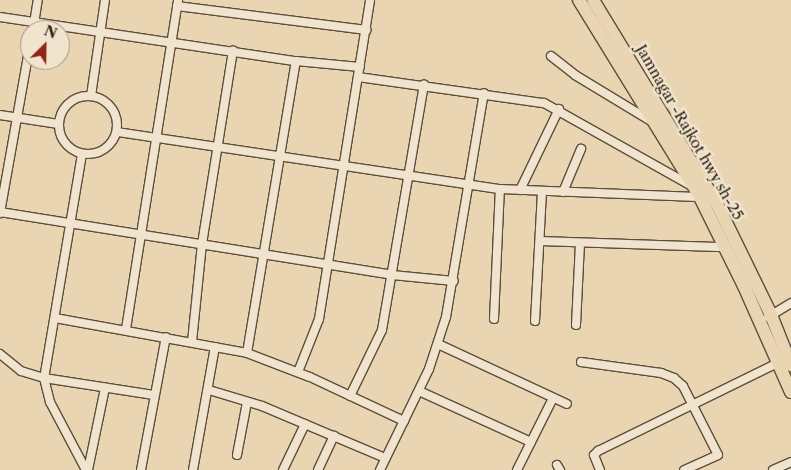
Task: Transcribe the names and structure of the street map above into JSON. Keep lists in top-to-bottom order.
{
  "streets": {
    "main road": ["Jamnagar -Rajkot hwy sh-25"]
  },
  "north": "top right"
}
